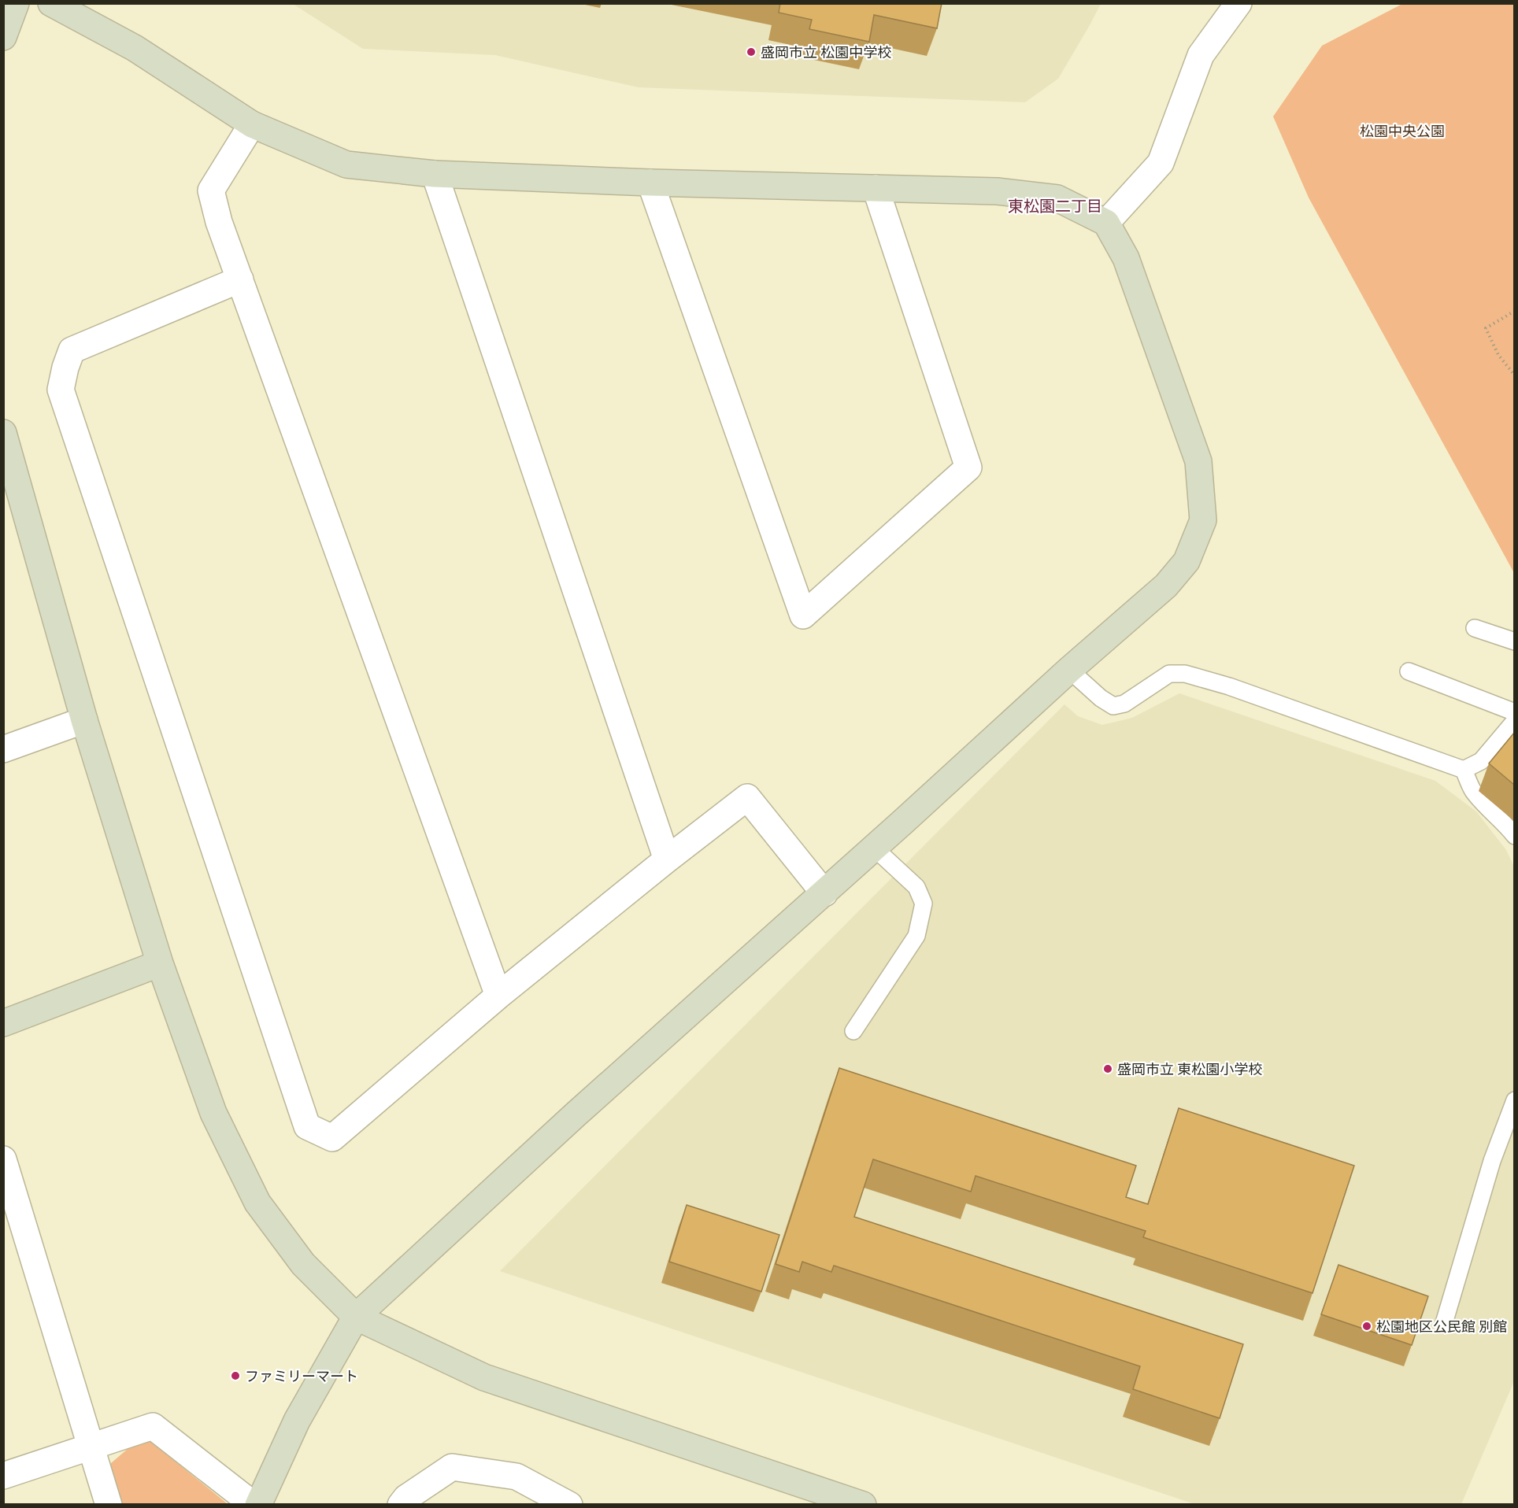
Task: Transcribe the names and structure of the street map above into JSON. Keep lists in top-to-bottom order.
{
  "districts": ["東松園二丁目"],
  "parks": ["松園中央公園"],
  "places": [
    "盛岡市立 松園中学校",
    "盛岡市立 東松園小学校",
    "松園地区公民館 別館",
    "ファミリーマート"
  ]
}
